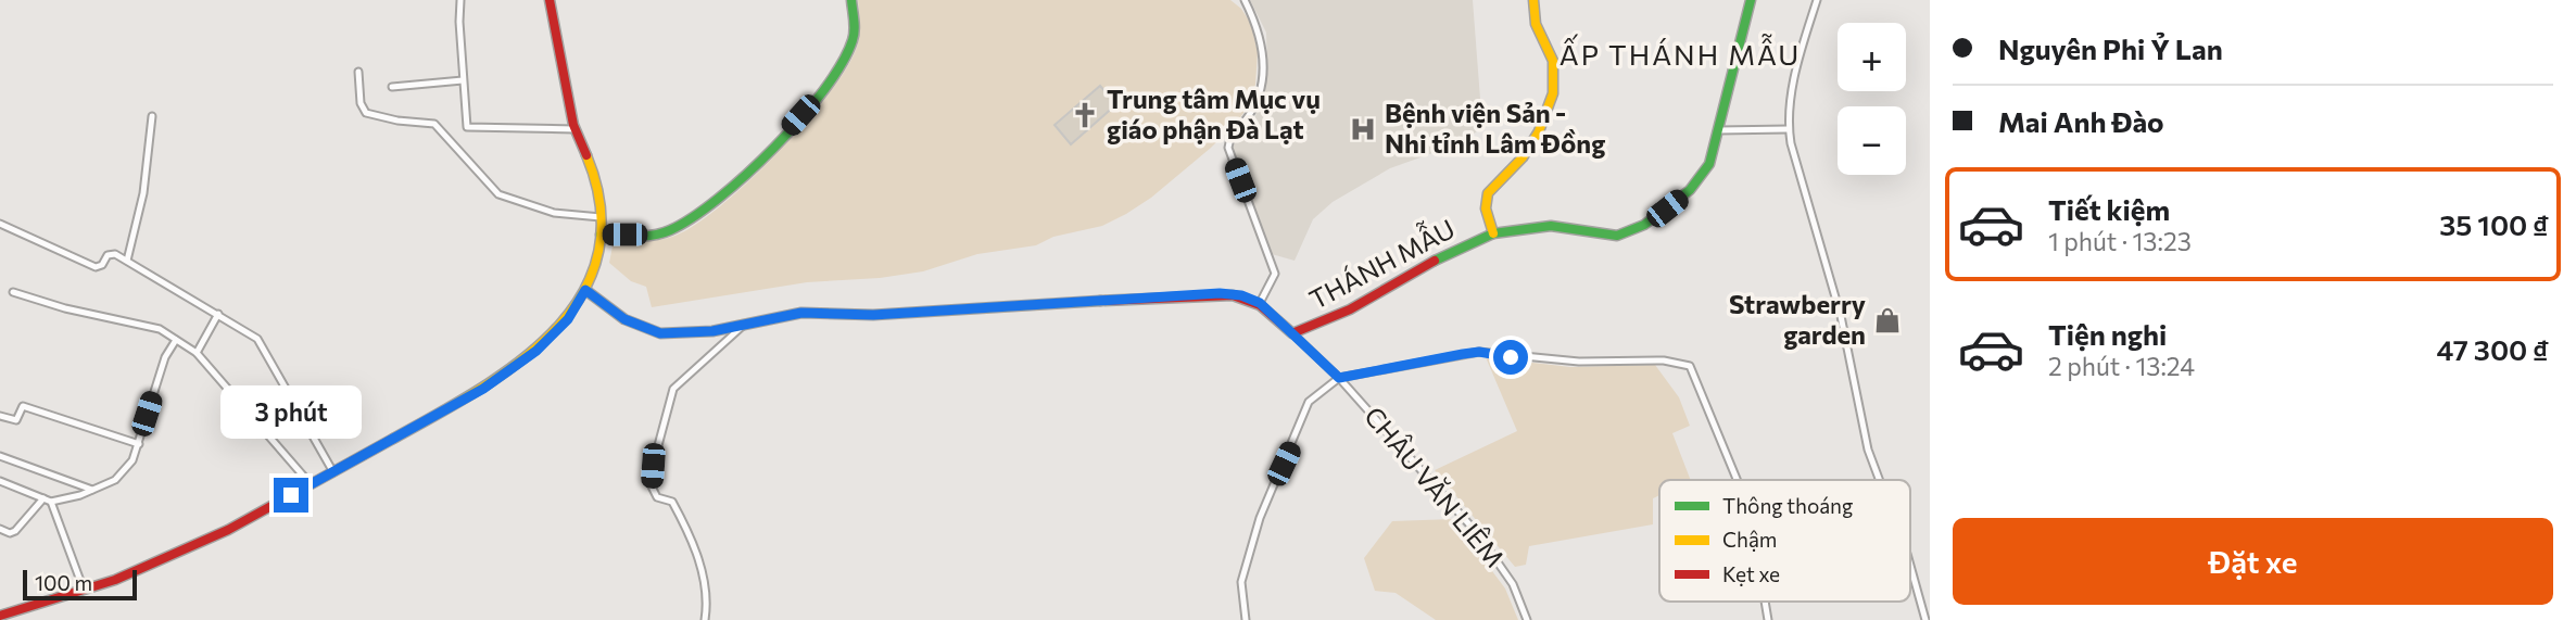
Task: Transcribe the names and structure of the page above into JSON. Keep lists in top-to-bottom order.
{
  "streets": {
    "main road": ["THÁNH MẪU"],
    "street": ["CHÂU VĂN LIÊM"]
  },
  "crossings": [
    ["THÁNH MẪU", "CHÂU VĂN LIÊM"]
  ],
  "districts": ["ẤP THÁNH MẪU"],
  "places": {
    "church": ["Trung tâm Mục vụ giáo phận Đà Lạt"],
    "hospital": ["Bệnh viện Sản - Nhi tỉnh Lâm Đồng"],
    "shop": ["Strawberry garden"]
  },
  "legend": ["Thông thoáng", "Chậm", "Kẹt xe"],
  "scale_bar": "100 m",
  "page": {
    "banner": ["Nguyên Phi Ỷ Lan", "Mai Anh Đào"],
    "map_buttons": ["+", "−"],
    "list": [
      {
        "name": "Tiết kiệm",
        "note": "1 phút · 13:23",
        "value": "35 100 ₫"
      },
      {
        "name": "Tiện nghi",
        "note": "2 phút · 13:24",
        "value": "47 300 ₫"
      }
    ],
    "bubble": "3 phút",
    "buttons": "Đặt xe",
    "scale": "100 m"
  }
}
